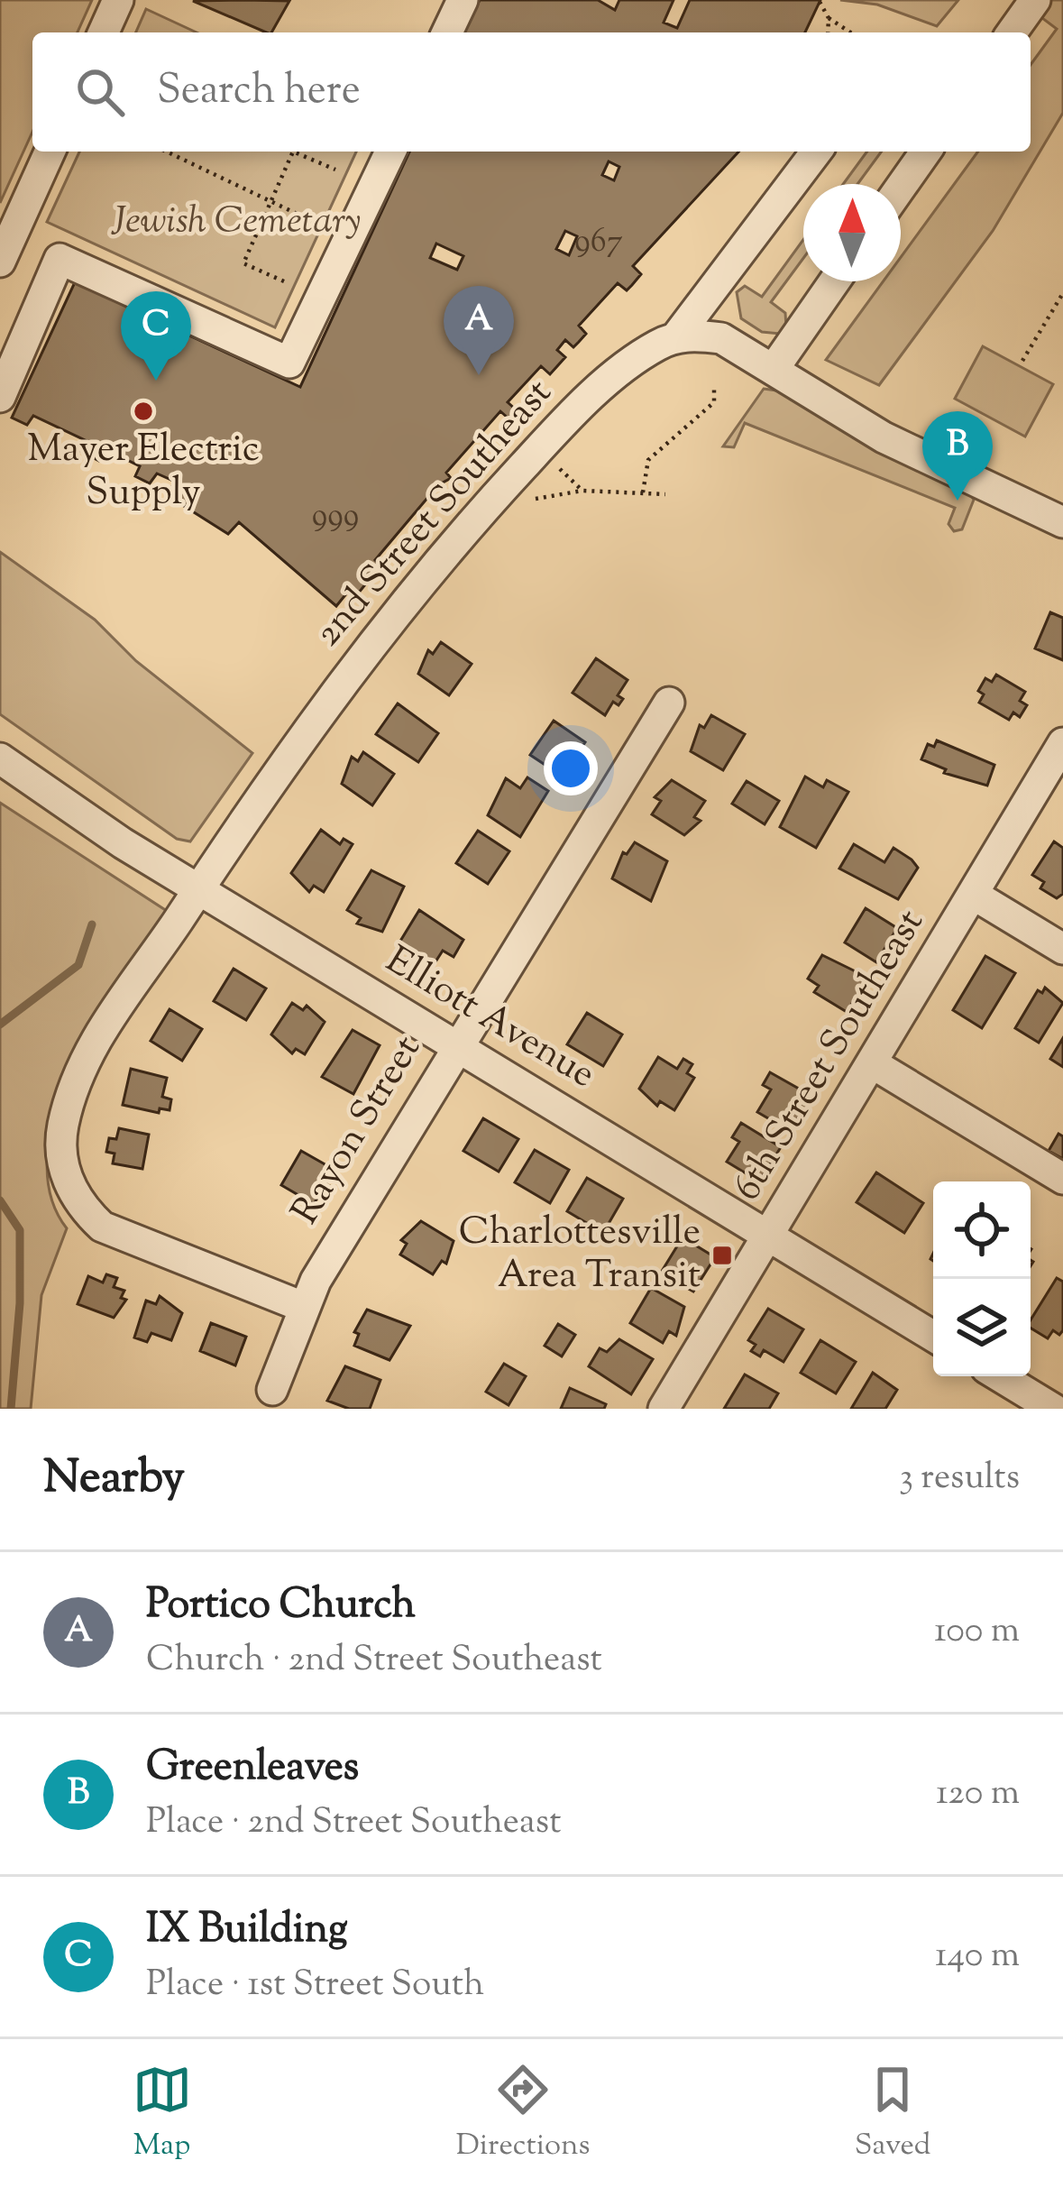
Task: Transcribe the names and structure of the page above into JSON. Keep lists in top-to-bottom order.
{
  "streets": {
    "street": [
      "2nd Street Southeast",
      "Elliott Avenue",
      "6th Street Southeast",
      "Rayon Street"
    ]
  },
  "crossings": [
    ["2nd Street Southeast", "Elliott Avenue"],
    ["2nd Street Southeast", "Rayon Street"],
    ["Elliott Avenue", "6th Street Southeast"],
    ["Elliott Avenue", "Rayon Street"]
  ],
  "parks": ["Jewish Cemetary"],
  "places": {
    "other": ["Mayer Electric Supply"],
    "transit": ["Charlottesville Area Transit"]
  },
  "house_numbers": ["967", "999"],
  "north": "top",
  "page": {
    "search": "Search here",
    "pins": ["A", "C", "B"],
    "heading": ["Nearby", "3 results"],
    "list": [
      {
        "mark": "A",
        "name": "Portico Church",
        "note": "Church · 2nd Street Southeast",
        "value": "100 m"
      },
      {
        "mark": "B",
        "name": "Greenleaves",
        "note": "Place · 2nd Street Southeast",
        "value": "120 m"
      },
      {
        "mark": "C",
        "name": "IX Building",
        "note": "Place · 1st Street South",
        "value": "140 m"
      }
    ],
    "nav": ["Map", "Directions", "Saved"]
  }
}
